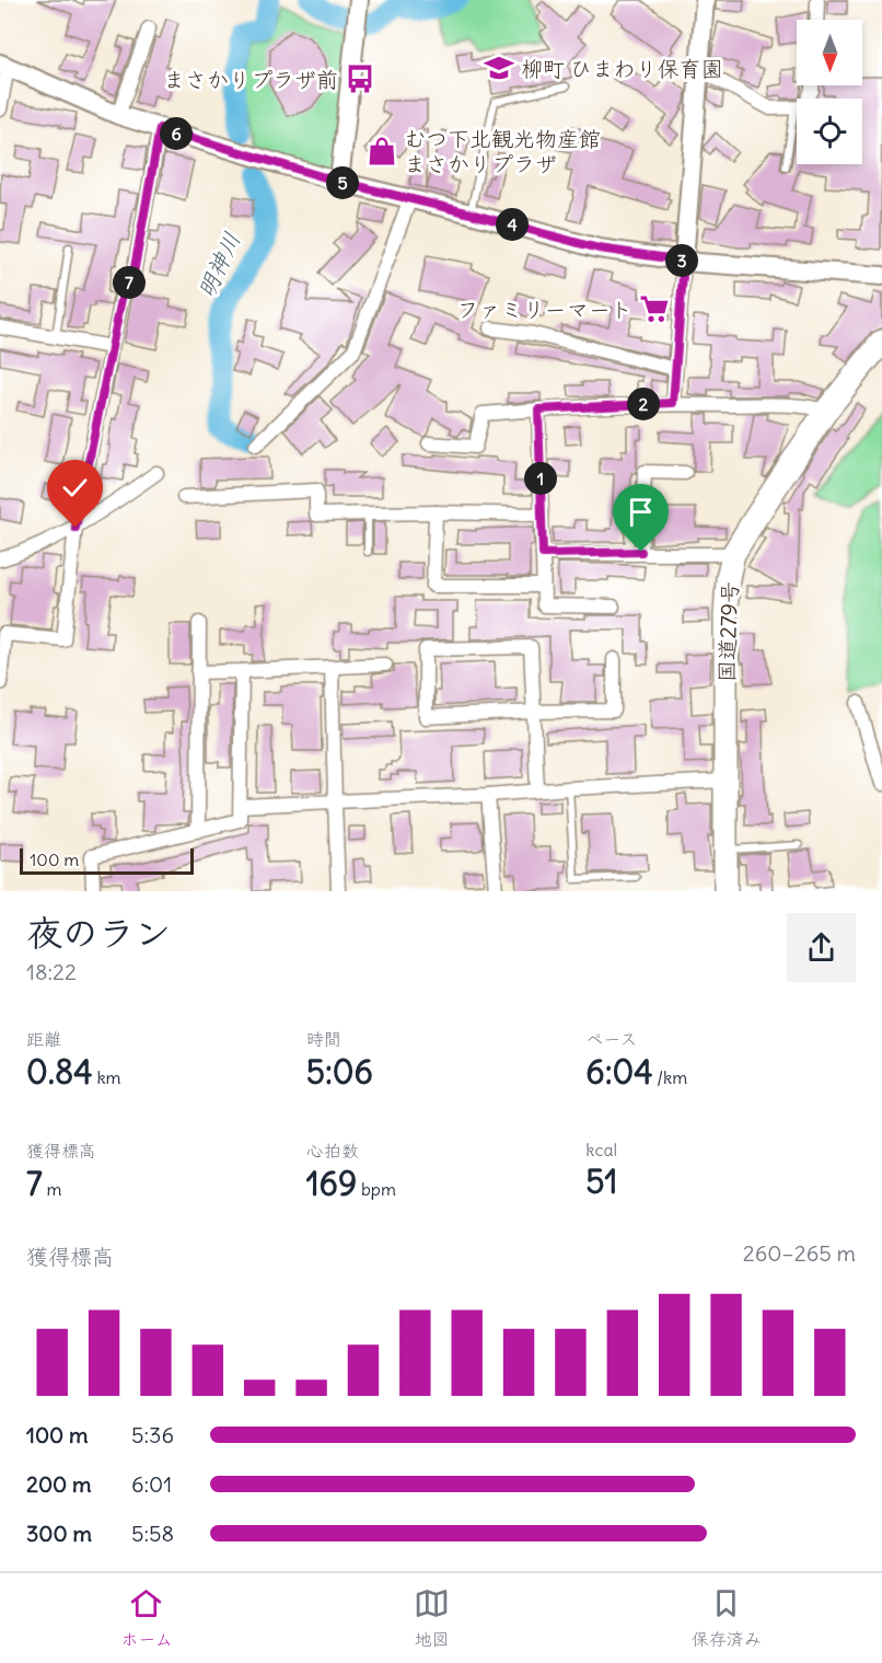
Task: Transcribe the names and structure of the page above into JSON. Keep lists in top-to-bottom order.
{
  "streets": {
    "highway": ["国道279号"]
  },
  "water": ["明神川"],
  "places": {
    "school or university": ["柳町 ひまわり保育園"],
    "bus stop": ["まさかりプラザ前"],
    "shop": ["むつ下北観光物産館 まさかりプラザ"],
    "supermarket": ["ファミリーマート"]
  },
  "scale_bar": "100 m",
  "north": "bottom",
  "page": {
    "pins": [
      "6",
      "5",
      "4",
      "3",
      "7",
      "2",
      "1"
    ],
    "scale": "100 m",
    "heading": ["夜のラン", "18:22"],
    "stats": [
      ["距離", "0.84 km"],
      ["時間", "5:06"],
      ["ペース", "6:04 /km"],
      ["獲得標高", "7 m"],
      ["心拍数", "169 bpm"],
      ["kcal", "51"]
    ],
    "chart": ["獲得標高", "260–265 m"],
    "list": [
      {
        "name": "100 m",
        "note": "5:36"
      },
      {
        "name": "200 m",
        "note": "6:01"
      },
      {
        "name": "300 m",
        "note": "5:58"
      }
    ],
    "tabs": ["ホーム", "地図", "保存済み"]
  }
}
